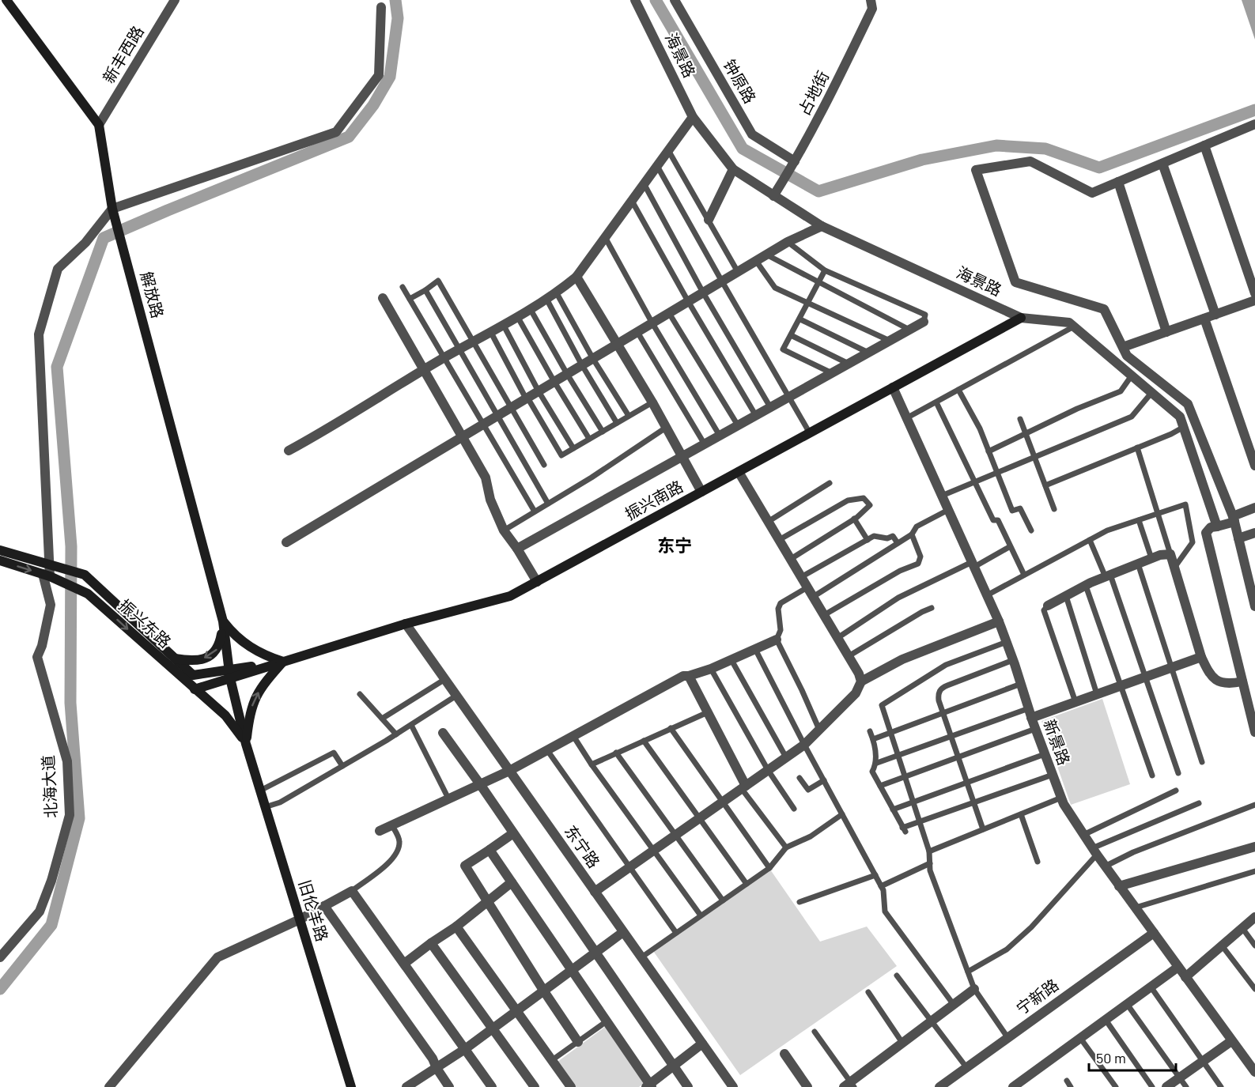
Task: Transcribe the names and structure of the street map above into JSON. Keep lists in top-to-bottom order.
{
  "streets": {
    "street": [
      "新丰西路",
      "海景路",
      "钟原路",
      "占地街",
      "解放路",
      "振兴南路",
      "振兴东路",
      "新景路",
      "北海大道",
      "东宁路",
      "旧伦羊路",
      "宁新路"
    ]
  },
  "crossings": [
    ["新丰西路", "解放路"],
    ["海景路", "占地街"],
    ["海景路", "振兴南路"],
    ["钟原路", "占地街"],
    ["解放路", "振兴南路"],
    ["解放路", "振兴东路"],
    ["解放路", "北海大道"],
    ["解放路", "旧伦羊路"],
    ["振兴南路", "振兴东路"],
    ["振兴南路", "新景路"],
    ["振兴南路", "东宁路"],
    ["振兴东路", "北海大道"],
    ["振兴东路", "旧伦羊路"],
    ["新景路", "宁新路"]
  ],
  "districts": ["东宁"],
  "scale_bar": "50 m"
}
